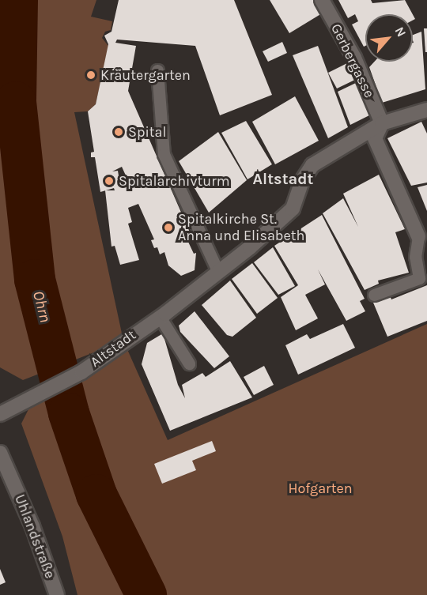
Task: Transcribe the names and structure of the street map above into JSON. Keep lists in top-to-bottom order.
{
  "streets": {
    "street": ["Gerbergasse", "Altstadt", "Uhlandstraße"]
  },
  "crossings": [
    ["Gerbergasse", "Altstadt"]
  ],
  "districts": ["Altstadt"],
  "water": ["Ohrn"],
  "parks": ["Hofgarten"],
  "places": [
    "Kräutergarten",
    "Spital",
    "Spitalarchivturm",
    "Spitalkirche St. Anna und Elisabeth"
  ],
  "north": "top right"
}
